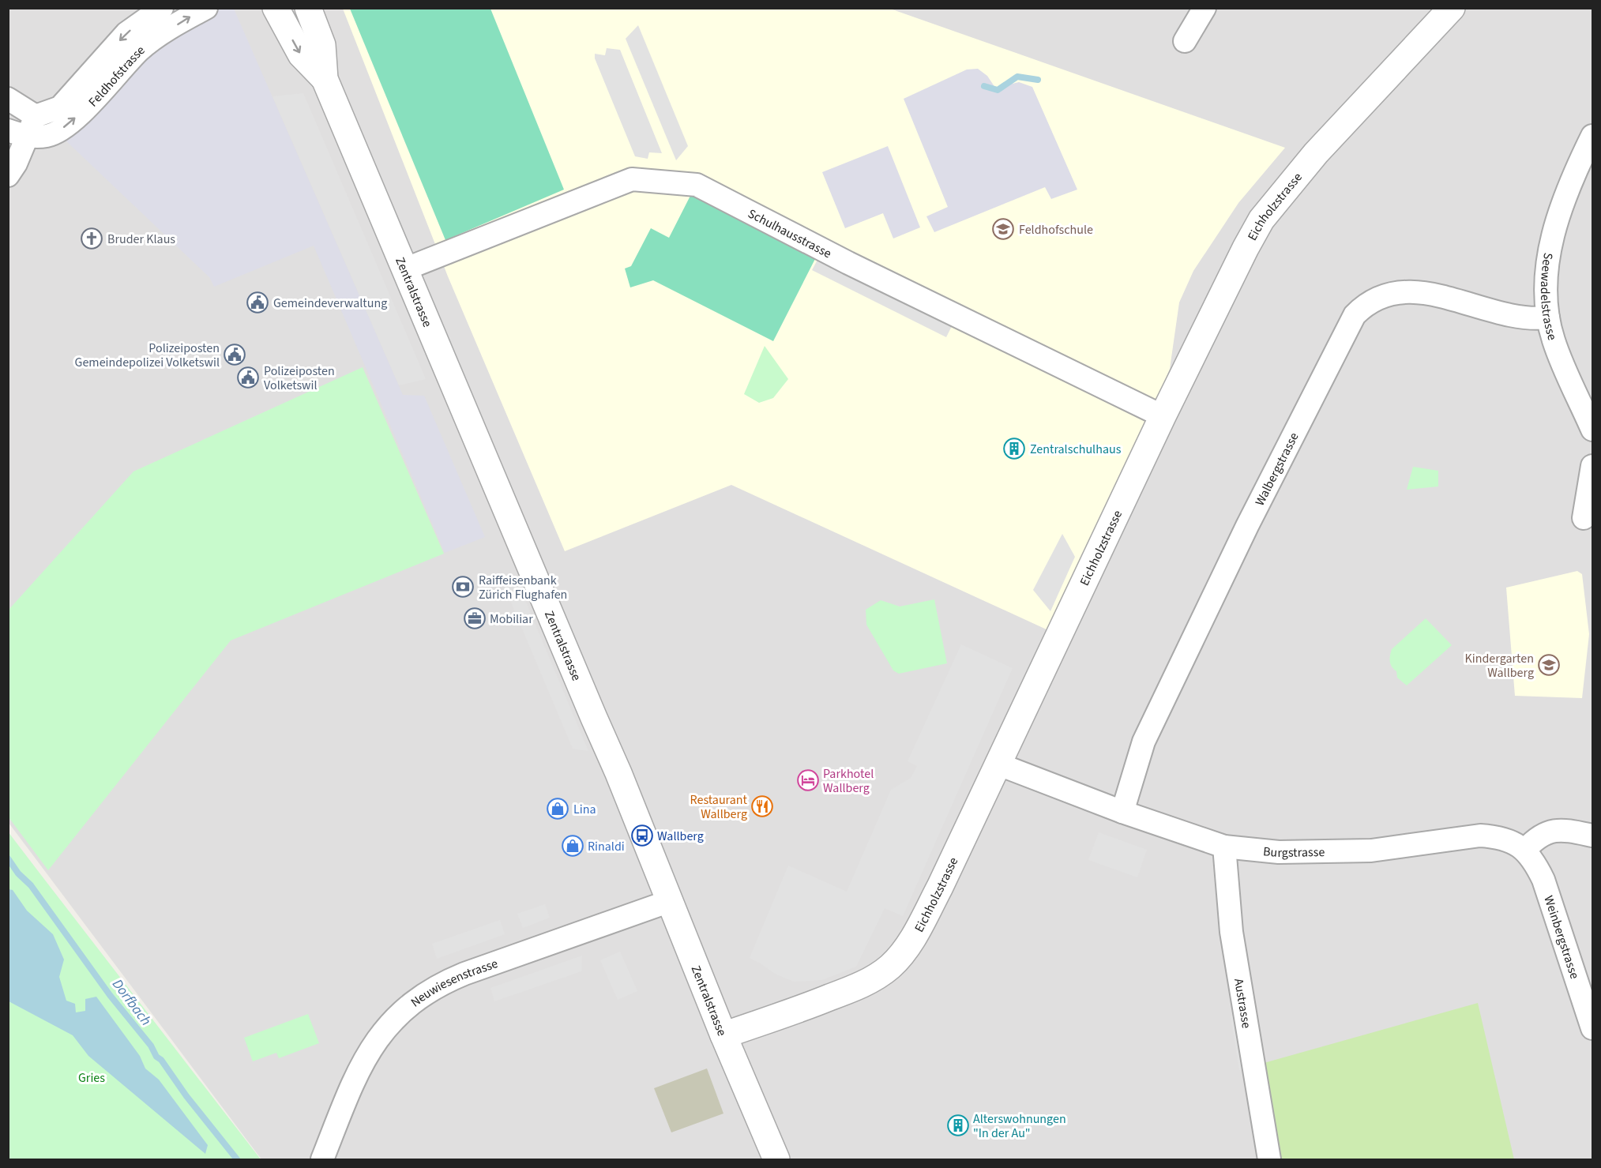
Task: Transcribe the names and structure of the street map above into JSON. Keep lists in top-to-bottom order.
{
  "streets": {
    "street": [
      "Feldhofstrasse",
      "Eichholzstrasse",
      "Schulhausstrasse",
      "Zentralstrasse",
      "Seewadelstrasse",
      "Walbergstrasse",
      "Burgstrasse",
      "Weinbergstrasse",
      "Neuwiesenstrasse",
      "Austrasse"
    ]
  },
  "crossings": [
    ["Eichholzstrasse", "Schulhausstrasse"],
    ["Eichholzstrasse", "Zentralstrasse"],
    ["Eichholzstrasse", "Burgstrasse"],
    ["Schulhausstrasse", "Zentralstrasse"],
    ["Zentralstrasse", "Neuwiesenstrasse"],
    ["Seewadelstrasse", "Walbergstrasse"],
    ["Walbergstrasse", "Burgstrasse"],
    ["Burgstrasse", "Weinbergstrasse"],
    ["Burgstrasse", "Austrasse"]
  ],
  "water": ["Dorfbach"],
  "parks": ["Gries"],
  "places": {
    "school or university": ["Feldhofschule", "Kindergarten Wallberg"],
    "church": ["Bruder Klaus"],
    "public building": ["Gemeindeverwaltung", "Polizeiposten Gemeindepolizei Volketswil", "Polizeiposten Volketswil"],
    "building": ["Zentralschulhaus", "Alterswohnungen \"In der Au\""],
    "bank": ["Raiffeisenbank Zürich Flughafen"],
    "office": ["Mobiliar"],
    "hotel": ["Parkhotel Wallberg"],
    "restaurant": ["Restaurant Wallberg"],
    "shop": ["Lina", "Rinaldi"],
    "bus stop": ["Wallberg"]
  }
}
